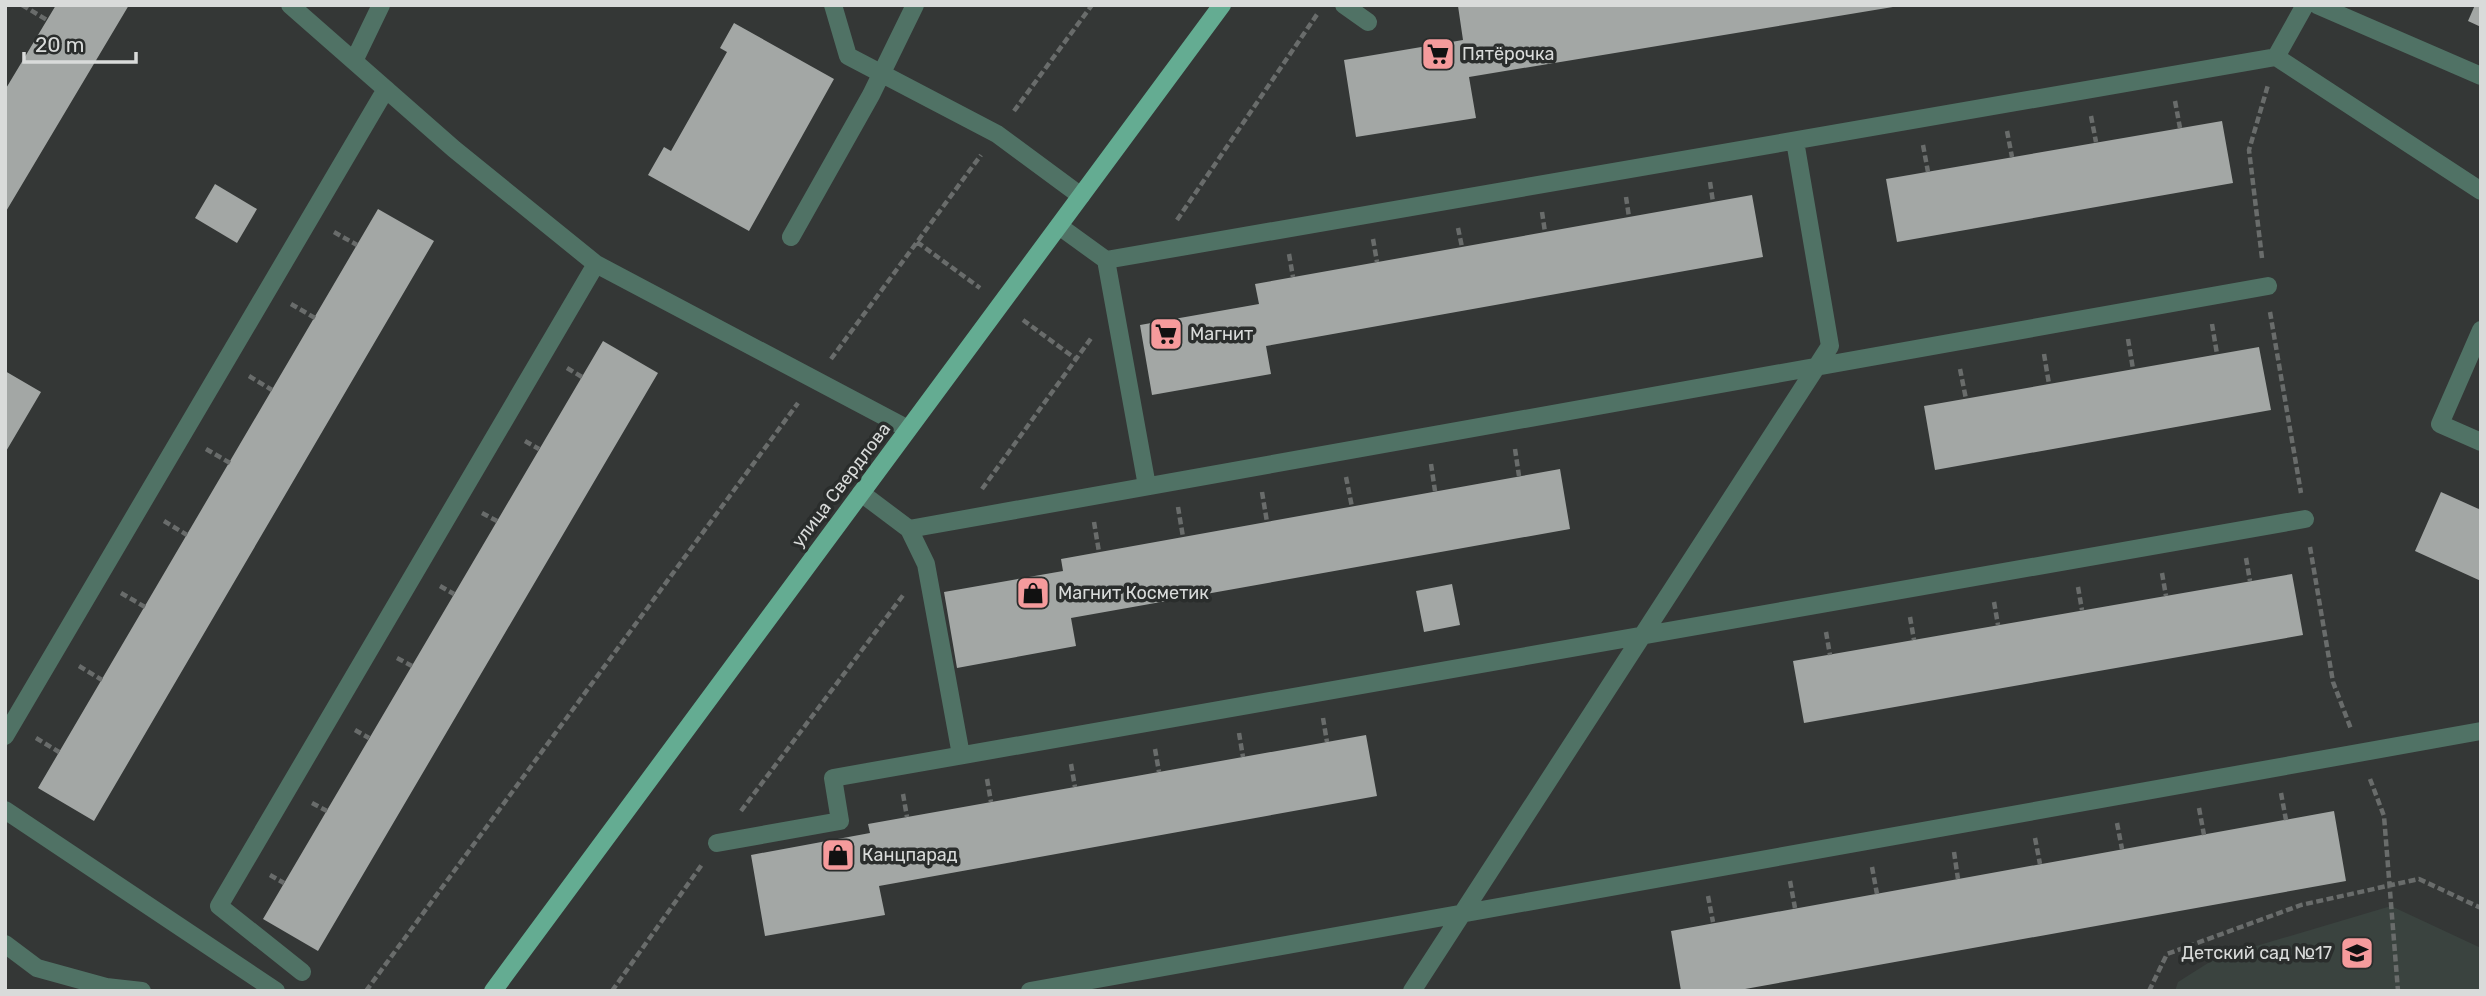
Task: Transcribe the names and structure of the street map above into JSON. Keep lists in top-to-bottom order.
{
  "streets": {
    "main road": ["улица Свердлова"]
  },
  "places": {
    "supermarket": ["Пятёрочка", "Магнит"],
    "shop": ["Магнит Косметик", "Канцпарад"],
    "school or university": ["Детский сад №17"]
  },
  "scale_bar": "20 m"
}
